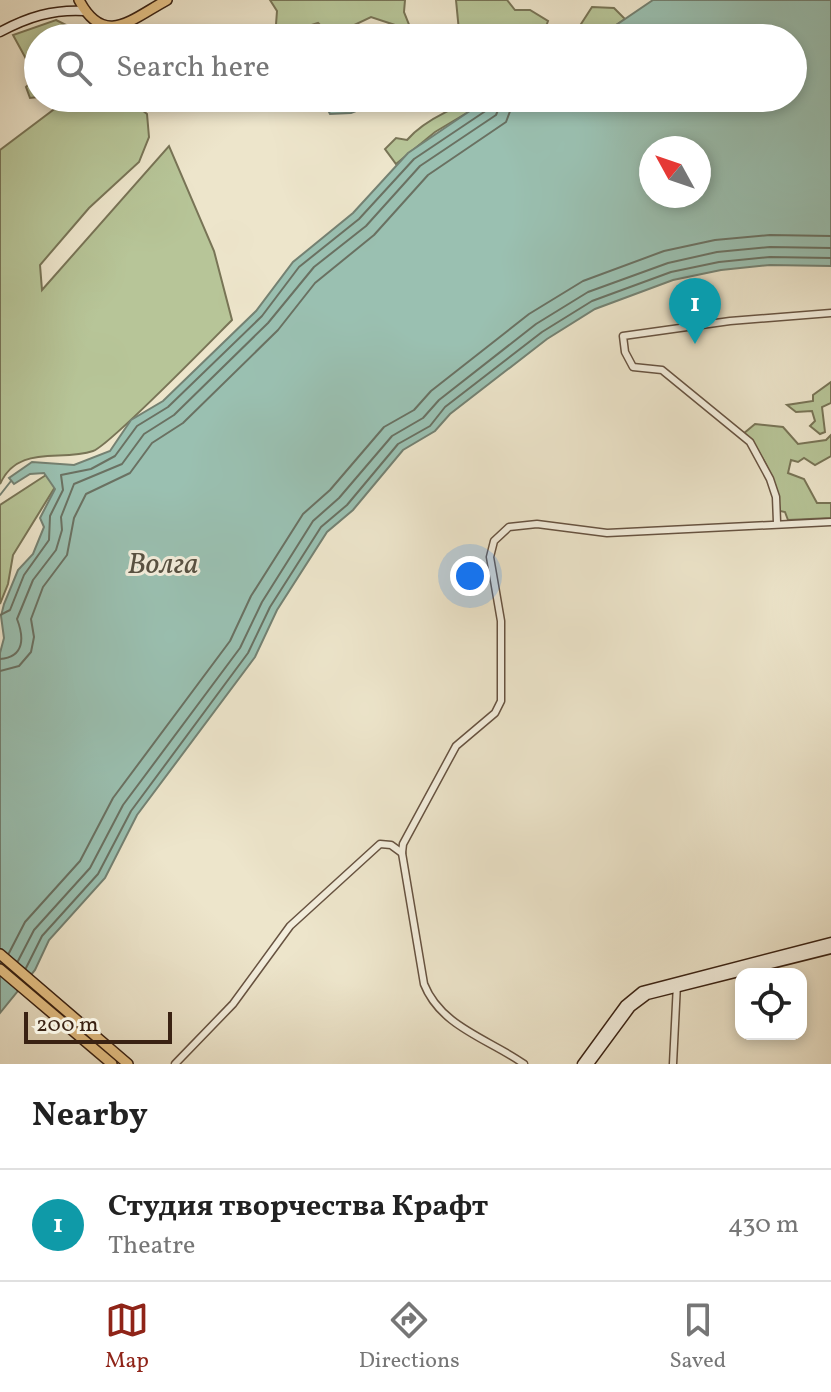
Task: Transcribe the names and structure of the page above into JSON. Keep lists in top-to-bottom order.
{
  "water": ["Волга"],
  "scale_bar": "200 m",
  "north": "top left",
  "page": {
    "search": "Search here",
    "pins": "1",
    "scale": "200 m",
    "heading": "Nearby",
    "list": [
      {
        "mark": "1",
        "name": "Студия творчества Крафт",
        "note": "Theatre",
        "value": "430 m"
      }
    ],
    "nav": ["Map", "Directions", "Saved"]
  }
}
